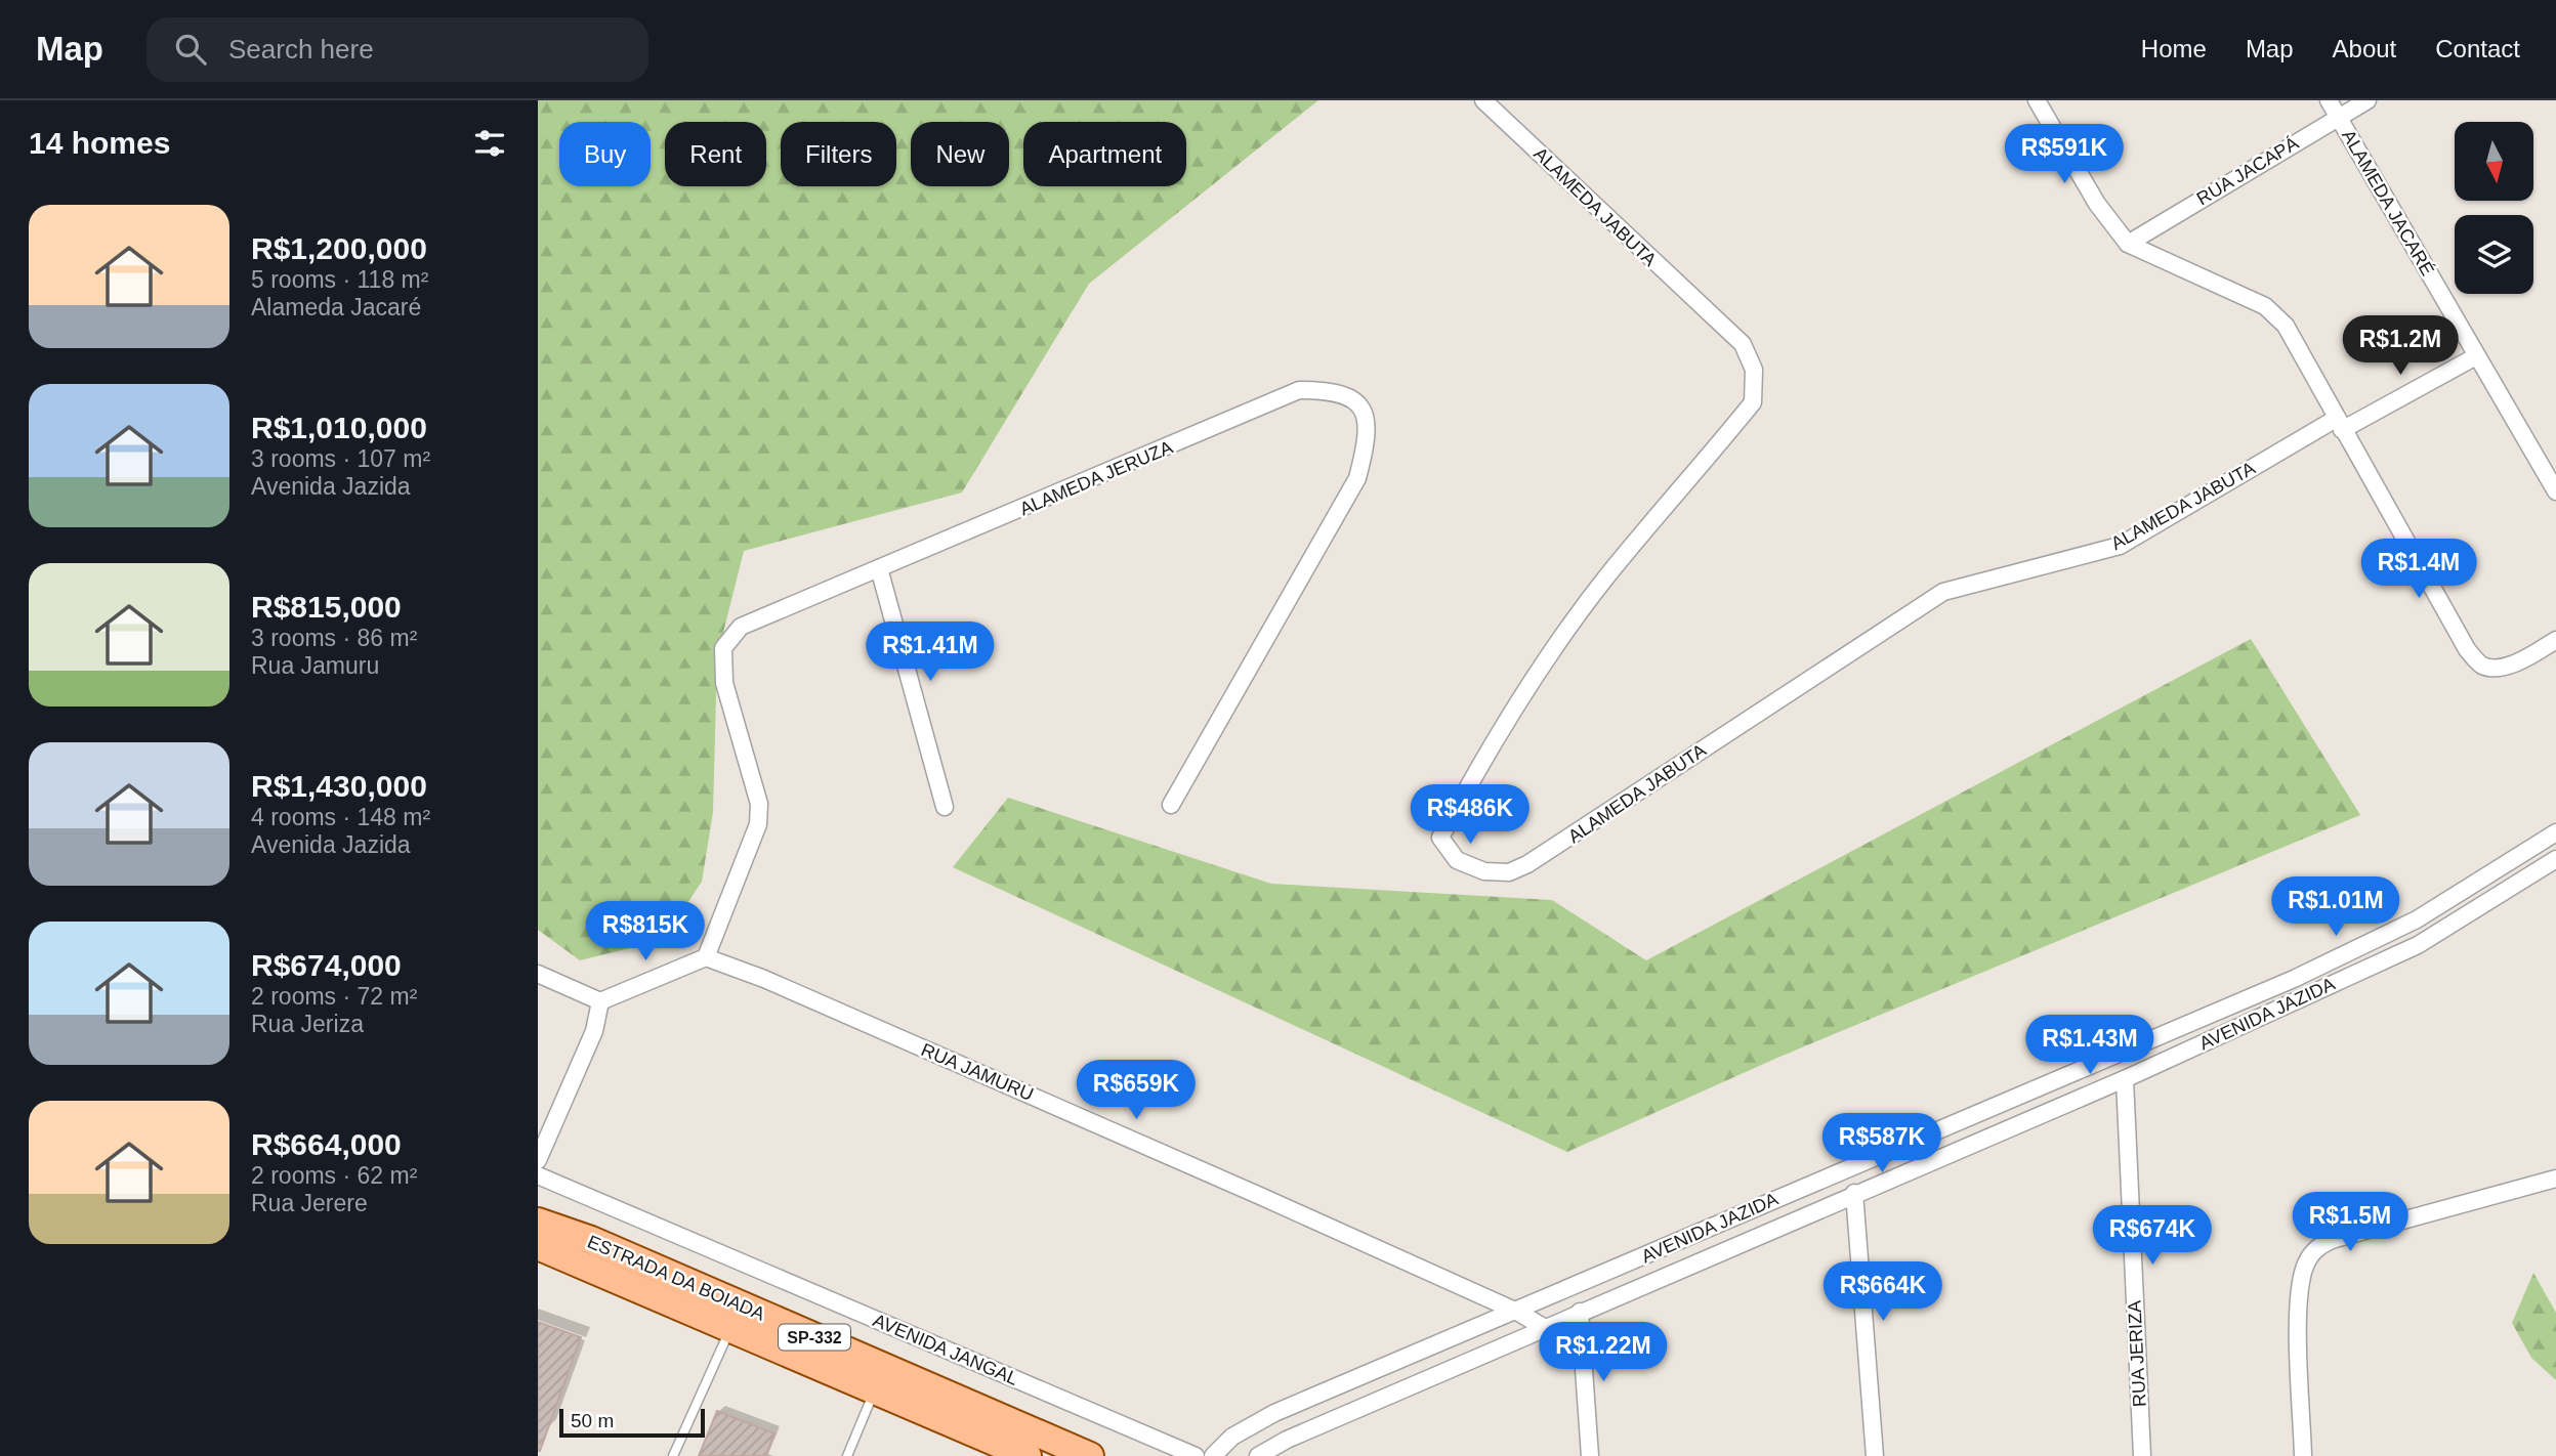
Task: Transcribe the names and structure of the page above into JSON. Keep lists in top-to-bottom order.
{
  "streets": {
    "main road": ["ESTRADA DA BOIADA", "SP-332"],
    "street": [
      "RUA JACAPÁ",
      "ALAMEDA JACARÉ",
      "ALAMEDA JABUTA",
      "ALAMEDA JERUZA",
      "AVENIDA JAZIDA",
      "RUA JAMURU",
      "AVENIDA JANGAL",
      "RUA JERIZA"
    ]
  },
  "crossings": [
    ["RUA JACAPÁ", "ALAMEDA JACARÉ"],
    ["ALAMEDA JERUZA", "RUA JAMURU"],
    ["AVENIDA JAZIDA", "RUA JAMURU"],
    ["AVENIDA JAZIDA", "RUA JERIZA"]
  ],
  "scale_bar": "50 m",
  "north": "bottom",
  "page": {
    "header": "Map",
    "search": "Search here",
    "nav": [
      "Home",
      "Map",
      "About",
      "Contact"
    ],
    "heading": "14 homes",
    "chip": [
      "Buy",
      "Rent",
      "Filters",
      "New",
      "Apartment"
    ],
    "price": [
      "R$591K",
      "R$1.2M",
      "R$1.4M",
      "R$1.41M",
      "R$486K",
      "R$1.01M",
      "R$815K",
      "R$1.43M",
      "R$659K",
      "R$587K",
      "R$1.5M",
      "R$674K",
      "R$664K",
      "R$1.22M"
    ],
    "list": [
      {
        "name": "R$1,200,000",
        "note": "5 rooms · 118 m² · Alameda Jacaré"
      },
      {
        "name": "R$1,010,000",
        "note": "3 rooms · 107 m² · Avenida Jazida"
      },
      {
        "name": "R$815,000",
        "note": "3 rooms · 86 m² · Rua Jamuru"
      },
      {
        "name": "R$1,430,000",
        "note": "4 rooms · 148 m² · Avenida Jazida"
      },
      {
        "name": "R$674,000",
        "note": "2 rooms · 72 m² · Rua Jeriza"
      },
      {
        "name": "R$664,000",
        "note": "2 rooms · 62 m² · Rua Jerere"
      }
    ],
    "scale": "50 m"
  }
}
